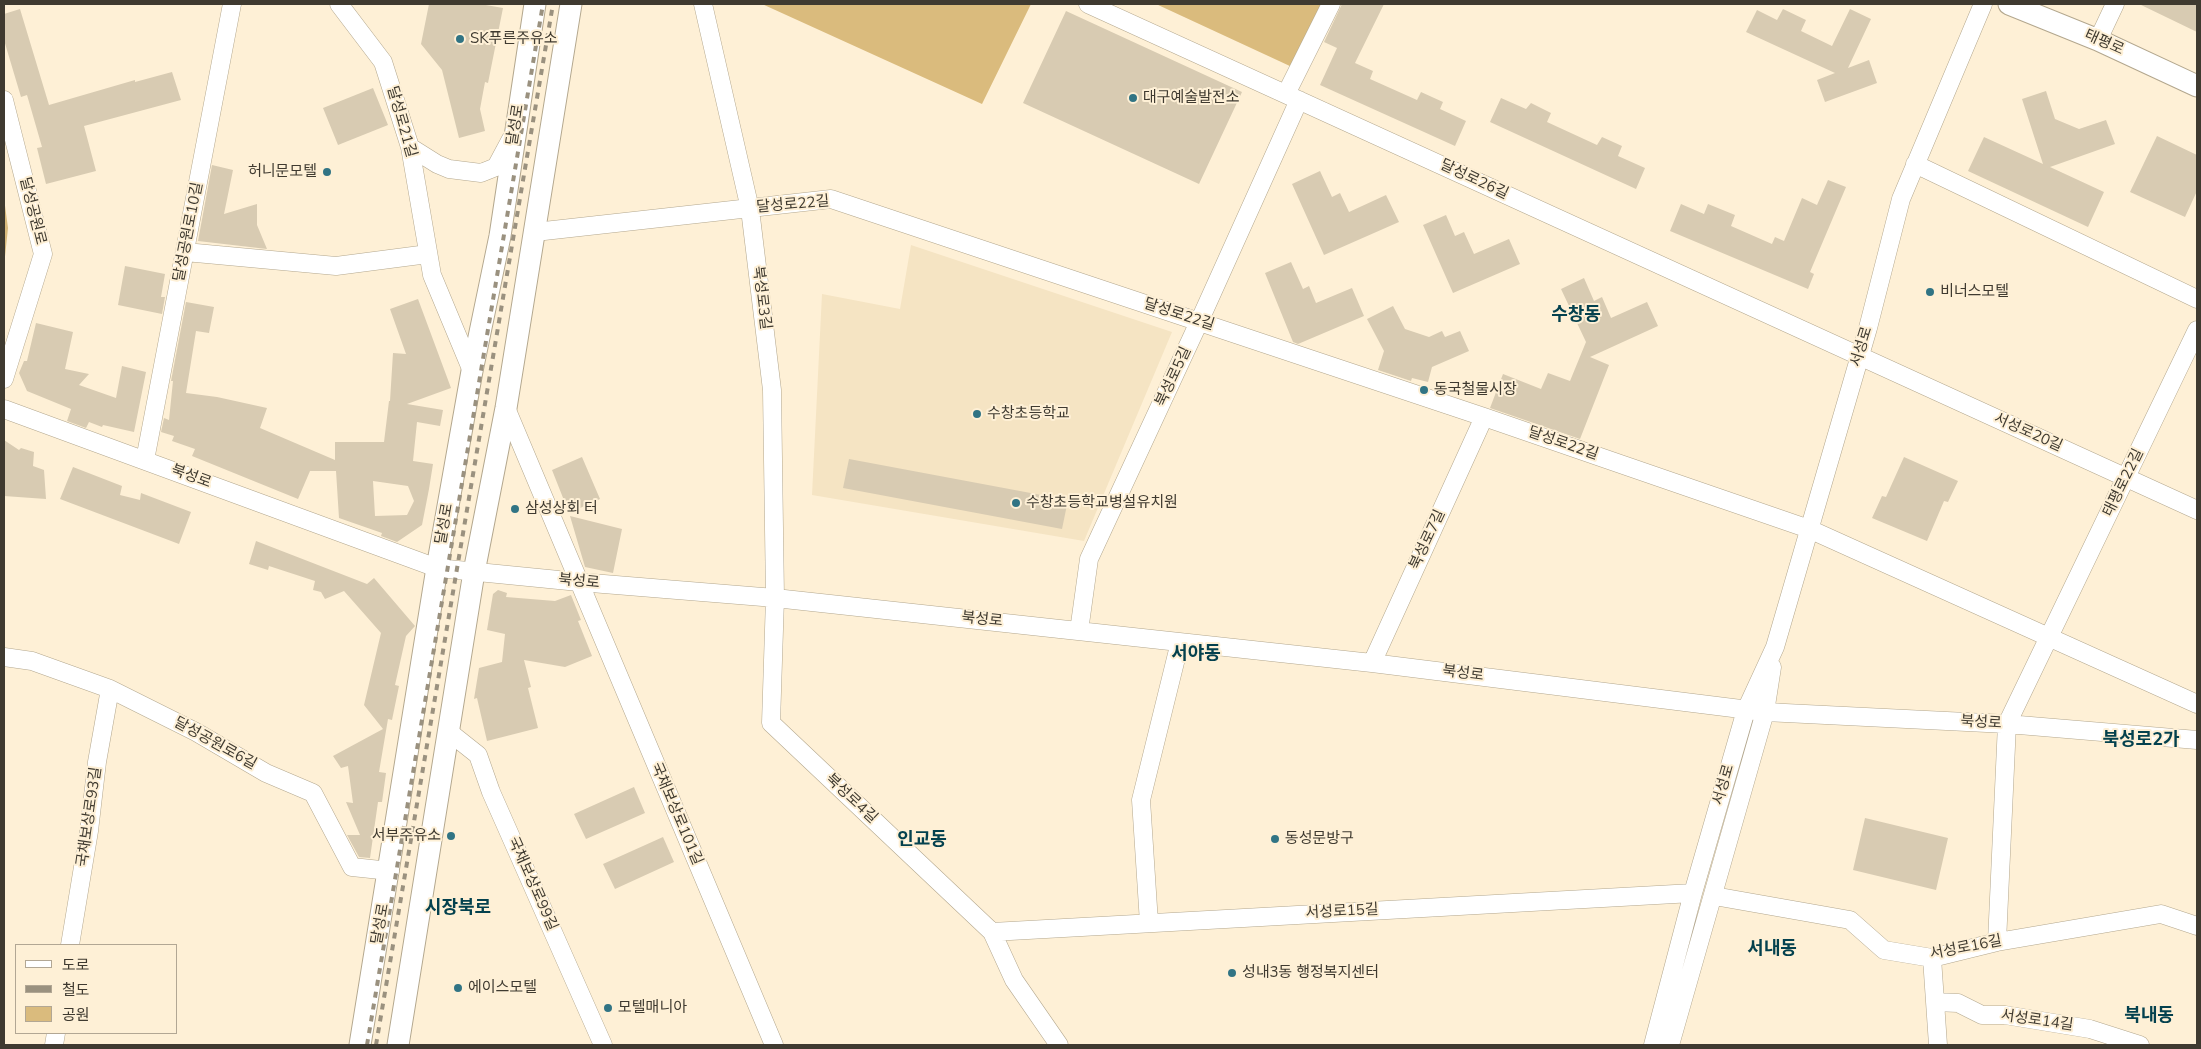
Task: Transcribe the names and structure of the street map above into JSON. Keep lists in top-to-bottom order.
{
  "streets": {
    "main road": ["태평로", "달성로"],
    "street": [
      "달성로21길",
      "달성로26길",
      "달성로22길",
      "달성공원로",
      "달성공원로10길",
      "북성로3길",
      "서성로",
      "북성로5길",
      "서성로20길",
      "북성로",
      "태평로22길",
      "북성로7길",
      "달성공원로6길",
      "북성로4길",
      "국채보상로101길",
      "국채보상로93길",
      "국채보상로99길",
      "서성로15길",
      "서성로16길",
      "서성로14길"
    ]
  },
  "crossings": [
    ["달성로21길", "달성로"],
    ["달성로", "북성로"],
    ["달성로", "달성공원로6길"],
    ["달성로26길", "서성로"],
    ["달성로26길", "북성로5길"],
    ["달성로26길", "서성로20길"],
    ["달성로22길", "북성로3길"],
    ["달성로22길", "서성로"],
    ["달성로22길", "북성로5길"],
    ["달성로22길", "북성로7길"],
    ["달성공원로10길", "북성로"],
    ["북성로3길", "북성로"],
    ["북성로3길", "북성로4길"],
    ["서성로", "서성로20길"],
    ["서성로", "북성로"],
    ["서성로", "서성로15길"],
    ["서성로", "서성로16길"],
    ["북성로5길", "북성로"],
    ["서성로20길", "태평로22길"],
    ["북성로", "태평로22길"],
    ["북성로", "북성로7길"],
    ["북성로", "북성로4길"],
    ["북성로", "국채보상로101길"],
    ["달성공원로6길", "국채보상로93길"],
    ["북성로4길", "서성로15길"]
  ],
  "districts": [
    "수창동",
    "서야동",
    "북성로2가",
    "인교동",
    "시장북로",
    "서내동",
    "북내동"
  ],
  "places": [
    "SK푸른주유소",
    "대구예술발전소",
    "허니문모텔",
    "비너스모텔",
    "동국철물시장",
    "수창초등학교",
    "수창초등학교병설유치원",
    "삼성상회 터",
    "서부주유소",
    "동성문방구",
    "성내3동 행정복지센터",
    "에이스모텔",
    "모텔매니아"
  ],
  "legend": ["도로", "철도", "공원"]
}
